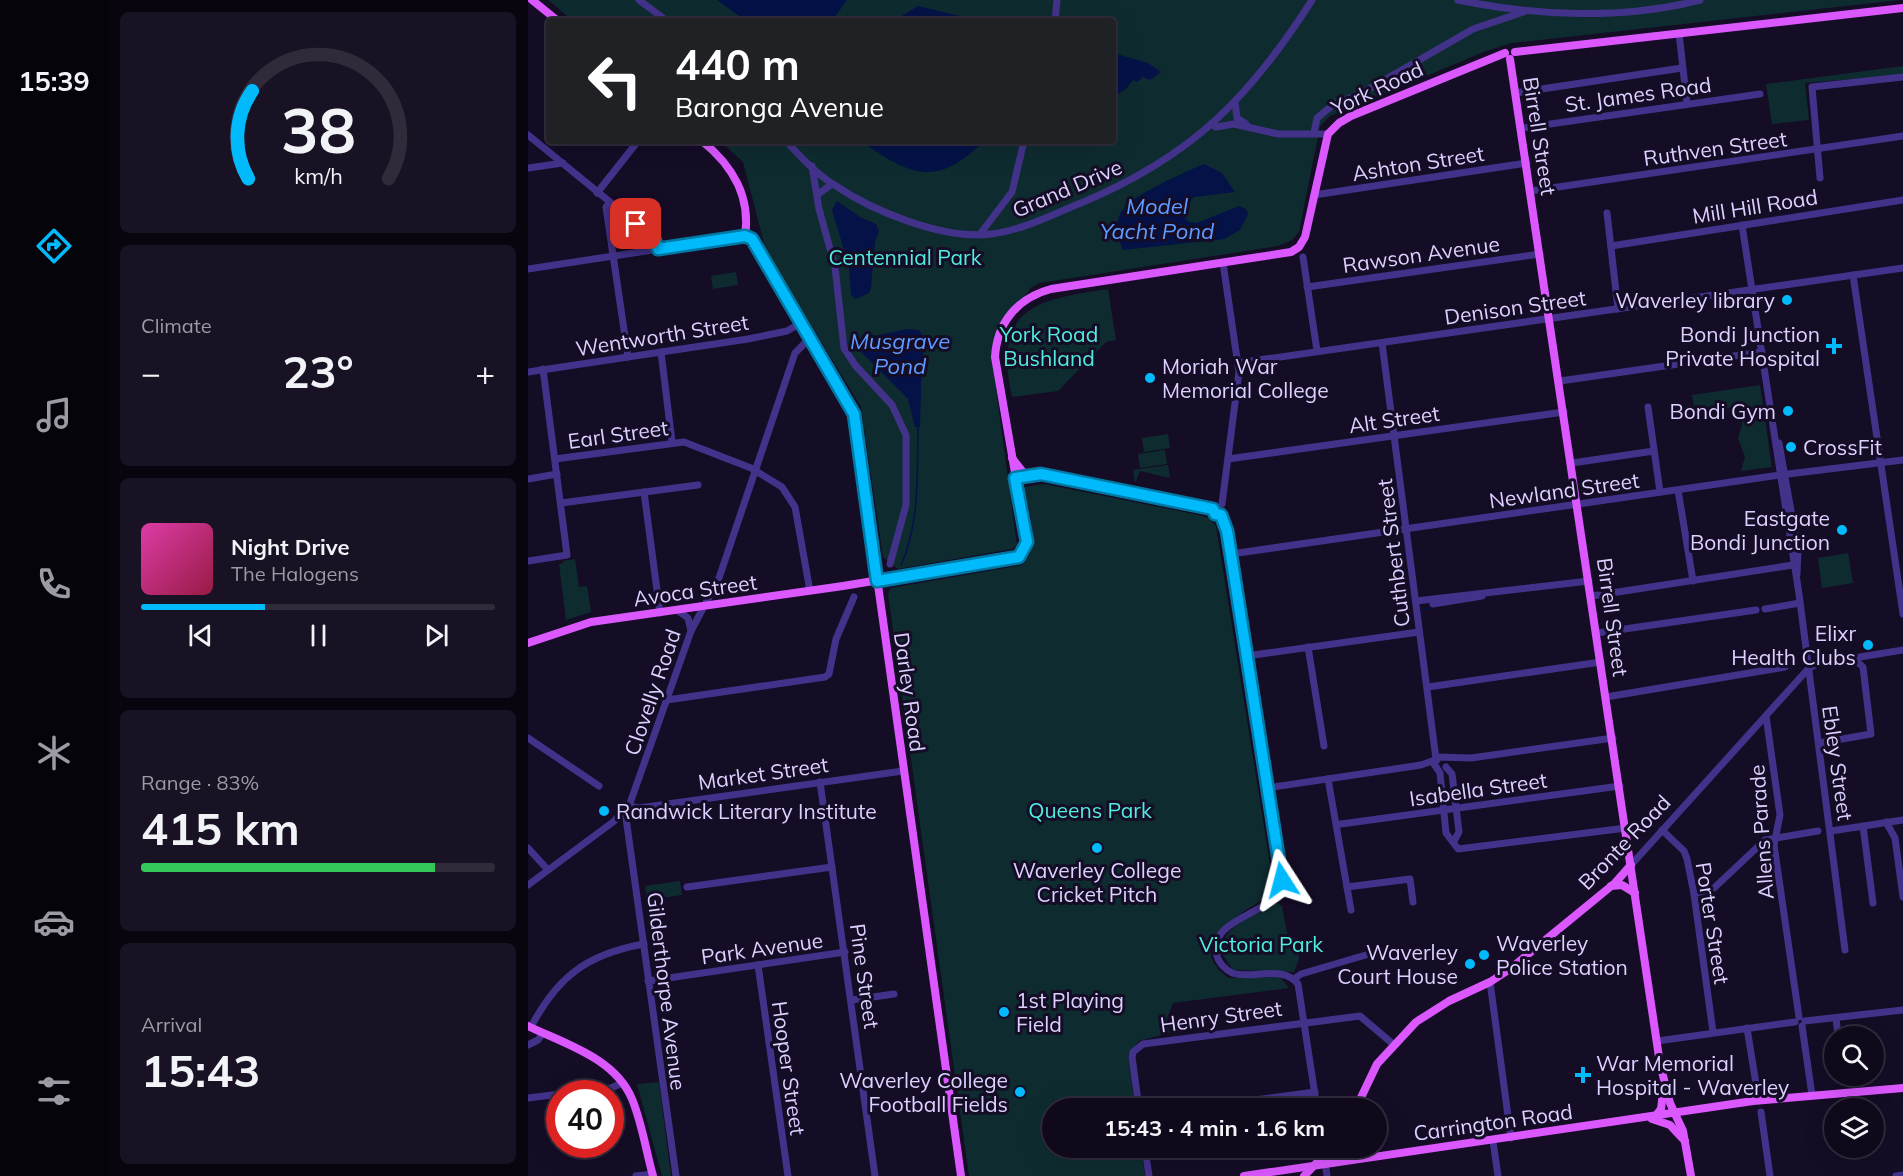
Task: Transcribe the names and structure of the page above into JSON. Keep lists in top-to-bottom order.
{
  "streets": {
    "main road": [
      "York Road",
      "Birrell Street",
      "Avoca Street",
      "Darley Road",
      "Bronte Road",
      "Carrington Road"
    ],
    "street": [
      "St. James Road",
      "Ruthven Street",
      "Ashton Street",
      "Grand Drive",
      "Mill Hill Road",
      "Rawson Avenue",
      "Denison Street",
      "Wentworth Street",
      "Alt Street",
      "Earl Street",
      "Newland Street",
      "Cuthbert Street",
      "Clovelly Road",
      "Ebley Street",
      "Market Street",
      "Isabella Street",
      "Allens Parade",
      "Porter Street",
      "Park Avenue",
      "Pine Street",
      "Gilderthorpe Avenue",
      "Henry Street",
      "Hooper Street"
    ]
  },
  "crossings": [
    ["York Road", "Birrell Street"],
    ["York Road", "Ashton Street"],
    ["York Road", "Avoca Street"],
    ["York Road", "Darley Road"],
    ["St. James Road", "Birrell Street"],
    ["Birrell Street", "Ruthven Street"],
    ["Birrell Street", "Ashton Street"],
    ["Birrell Street", "Rawson Avenue"],
    ["Birrell Street", "Denison Street"],
    ["Birrell Street", "Alt Street"],
    ["Birrell Street", "Newland Street"],
    ["Birrell Street", "Isabella Street"],
    ["Birrell Street", "Bronte Road"],
    ["Birrell Street", "Carrington Road"],
    ["Mill Hill Road", "Ebley Street"],
    ["Denison Street", "Cuthbert Street"],
    ["Denison Street", "Ebley Street"],
    ["Wentworth Street", "Darley Road"],
    ["Alt Street", "Cuthbert Street"],
    ["Earl Street", "Avoca Street"],
    ["Earl Street", "Clovelly Road"],
    ["Newland Street", "Cuthbert Street"],
    ["Newland Street", "Ebley Street"],
    ["Cuthbert Street", "Isabella Street"],
    ["Avoca Street", "Clovelly Road"],
    ["Avoca Street", "Darley Road"],
    ["Clovelly Road", "Darley Road"],
    ["Clovelly Road", "Market Street"],
    ["Clovelly Road", "Gilderthorpe Avenue"],
    ["Darley Road", "Market Street"],
    ["Ebley Street", "Bronte Road"],
    ["Market Street", "Pine Street"],
    ["Market Street", "Gilderthorpe Avenue"],
    ["Allens Parade", "Bronte Road"],
    ["Allens Parade", "Carrington Road"],
    ["Bronte Road", "Porter Street"],
    ["Bronte Road", "Henry Street"],
    ["Park Avenue", "Pine Street"],
    ["Park Avenue", "Gilderthorpe Avenue"],
    ["Park Avenue", "Hooper Street"]
  ],
  "water": ["Model Yacht Pond", "Musgrave Pond"],
  "parks": [
    "Centennial Park",
    "York Road Bushland",
    "Queens Park",
    "Victoria Park"
  ],
  "places": {
    "other": [
      "Waverley library",
      "Moriah War Memorial College",
      "Bondi Gym",
      "CrossFit",
      "Eastgate Bondi Junction",
      "Elixr Health Clubs",
      "Randwick Literary Institute",
      "Waverley College Cricket Pitch",
      "Waverley Police Station",
      "Waverley Court House",
      "1st Playing Field",
      "Waverley College Football Fields"
    ],
    "health": ["Bondi Junction Private Hospital", "War Memorial Hospital - Waverley"]
  },
  "page": {
    "tabs": "15:39",
    "turn": ["440 m", "Baronga Avenue"],
    "tile": [
      "Climate",
      ["Range · 83%", "415 km"],
      ["Arrival", "15:43"]
    ],
    "heat": ["−", "23°", "+"],
    "song": ["Night Drive", "The Halogens"],
    "limit": "40",
    "trip": "15:43 · 4 min · 1.6 km",
    "gauge": ["38", "km/h"]
  }
}
